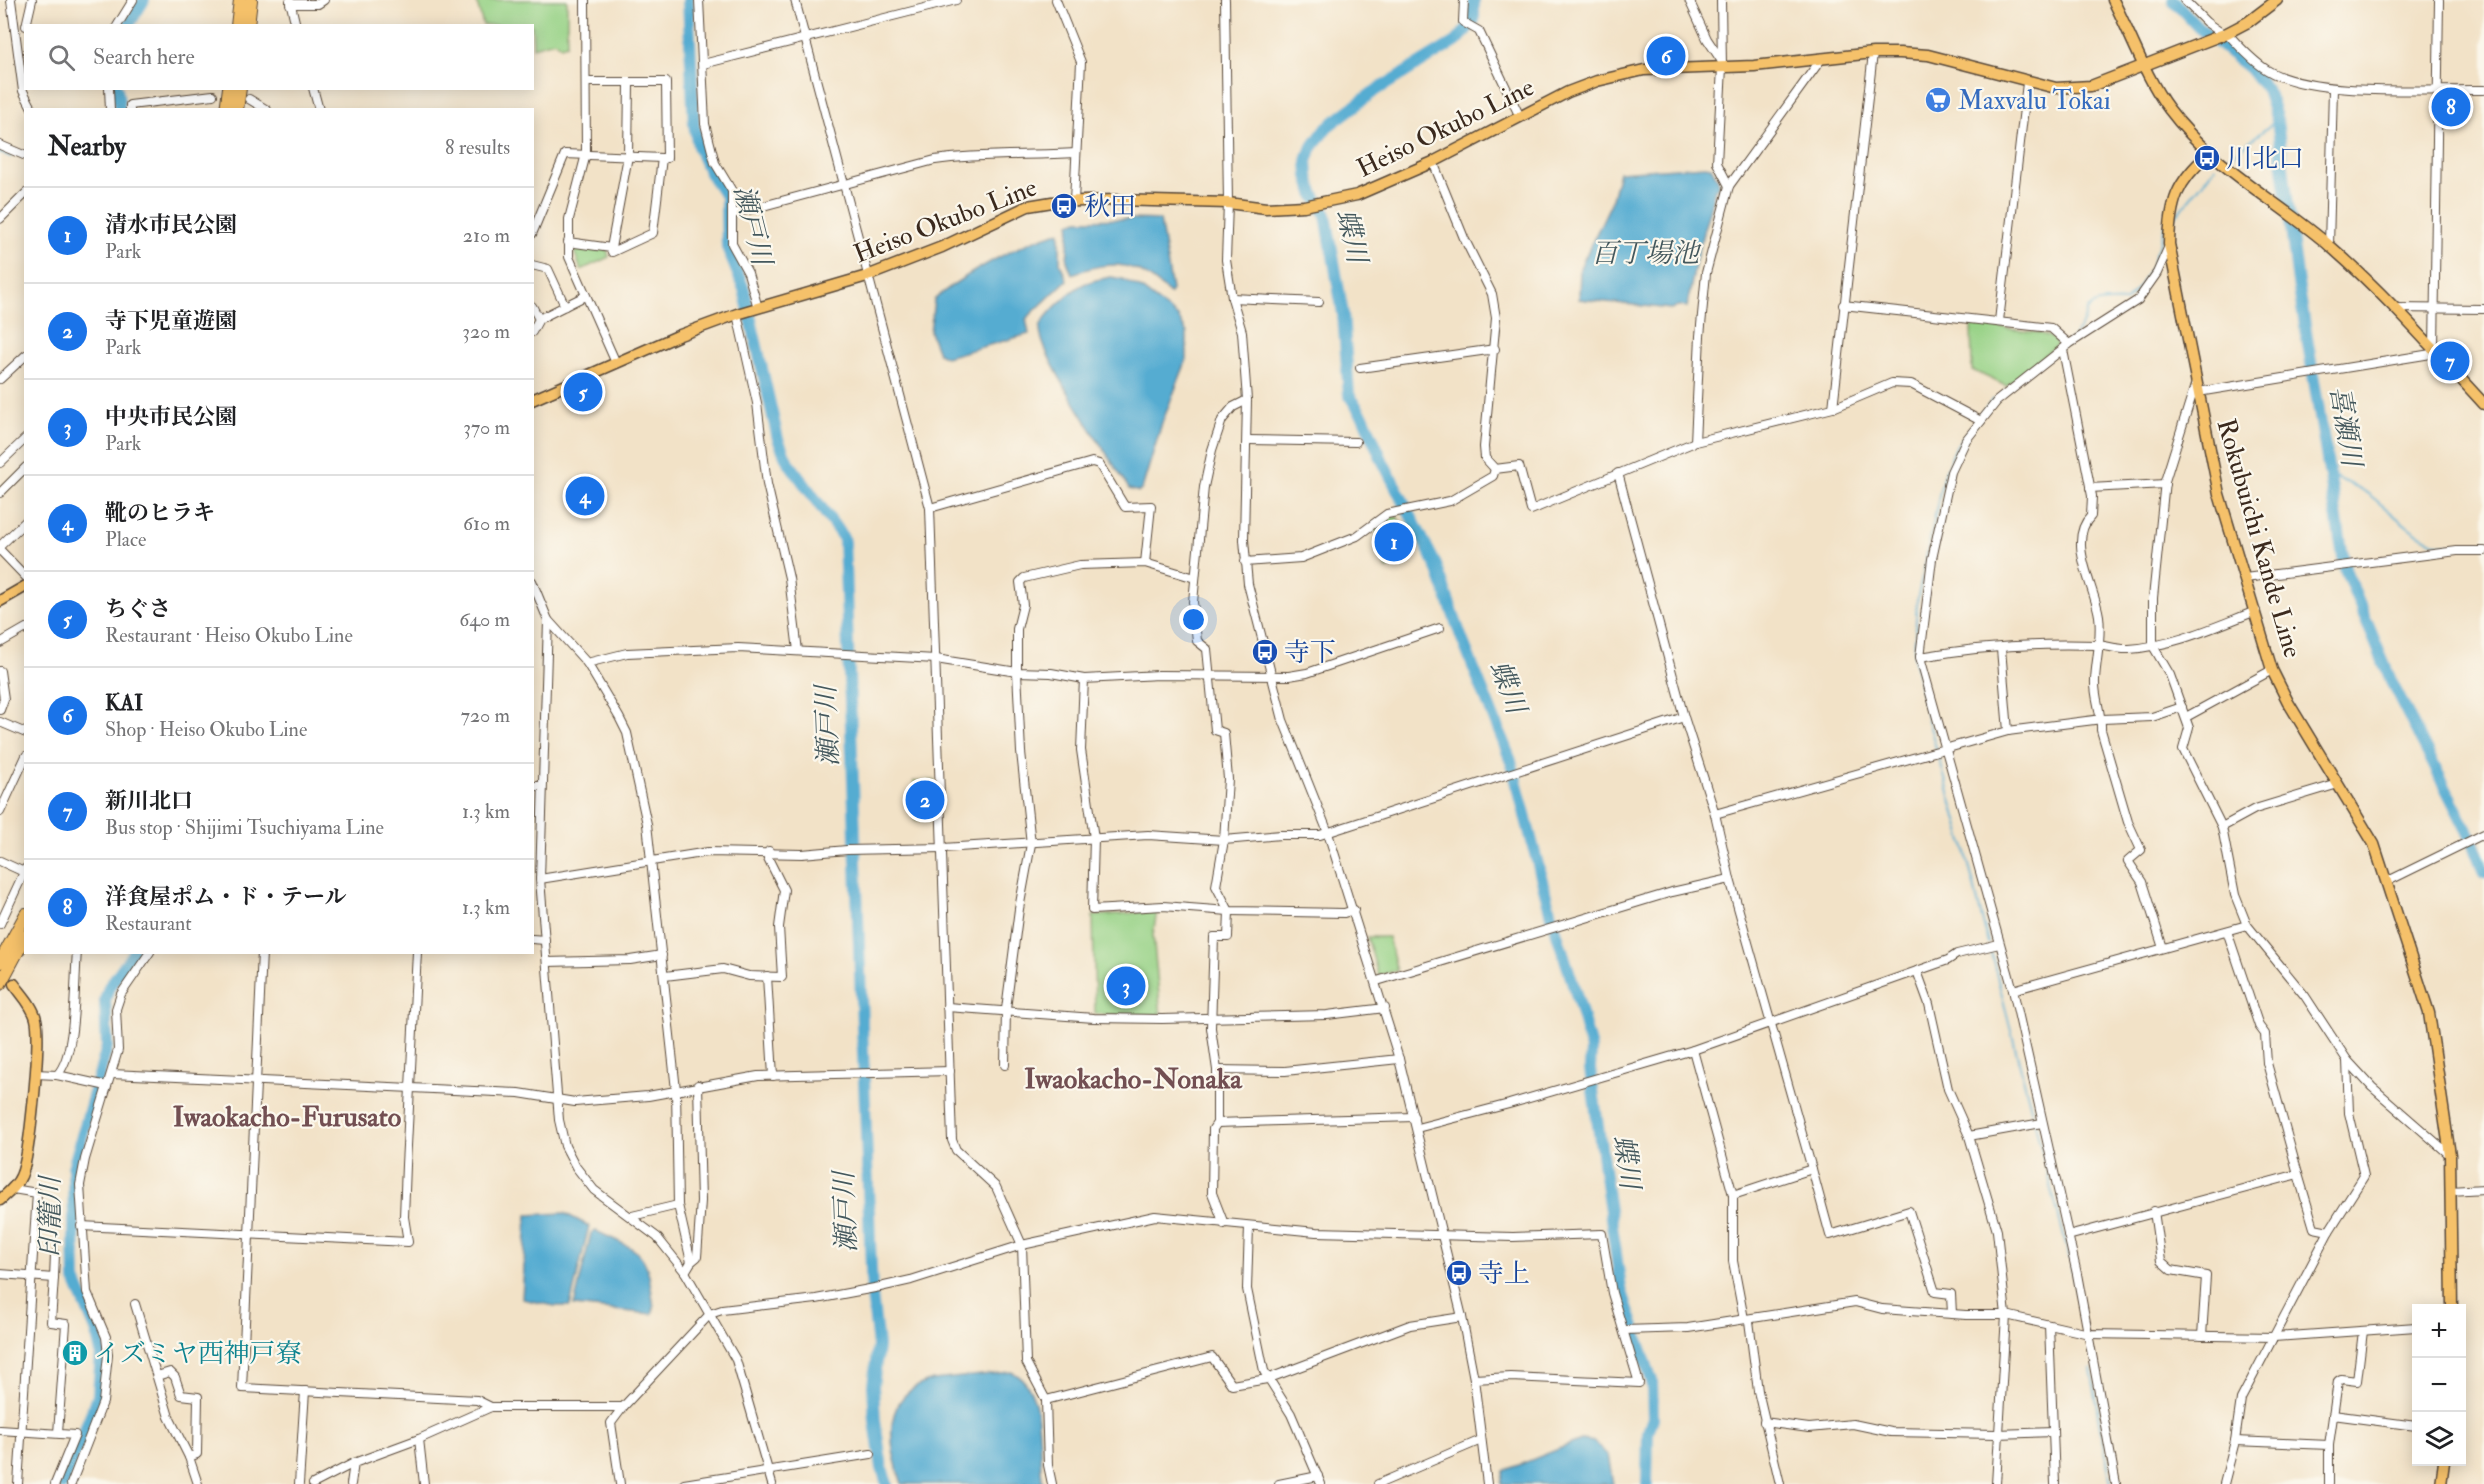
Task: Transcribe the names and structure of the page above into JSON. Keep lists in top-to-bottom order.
{
  "streets": {
    "main road": ["Heiso Okubo Line", "Rokubuichi Kande Line"]
  },
  "districts": ["Iwaokacho-Nonaka", "Iwaokacho-Furusato"],
  "water": [
    "瀬戸川",
    "蝶川",
    "百丁場池",
    "喜瀬川",
    "印籠川"
  ],
  "places": {
    "supermarket": ["Maxvalu Tokai"],
    "bus stop": [
      "川北口",
      "秋田",
      "寺下",
      "寺上"
    ],
    "building": ["イズミヤ西神戸寮"]
  },
  "page": {
    "search": "Search here",
    "pins": [
      "6",
      "8",
      "7",
      "5",
      "4",
      "1",
      "2",
      "3"
    ],
    "heading": ["Nearby", "8 results"],
    "list": [
      {
        "mark": "1",
        "name": "清水市民公園",
        "note": "Park",
        "value": "210 m"
      },
      {
        "mark": "2",
        "name": "寺下児童遊園",
        "note": "Park",
        "value": "320 m"
      },
      {
        "mark": "3",
        "name": "中央市民公園",
        "note": "Park",
        "value": "370 m"
      },
      {
        "mark": "4",
        "name": "靴のヒラキ",
        "note": "Place",
        "value": "610 m"
      },
      {
        "mark": "5",
        "name": "ちぐさ",
        "note": "Restaurant · Heiso Okubo Line",
        "value": "640 m"
      },
      {
        "mark": "6",
        "name": "KAI",
        "note": "Shop · Heiso Okubo Line",
        "value": "720 m"
      },
      {
        "mark": "7",
        "name": "新川北口",
        "note": "Bus stop · Shijimi Tsuchiyama Line",
        "value": "1.3 km"
      },
      {
        "mark": "8",
        "name": "洋食屋ポム・ド・テール",
        "note": "Restaurant",
        "value": "1.3 km"
      }
    ],
    "map_buttons": ["+", "−"]
  }
}
